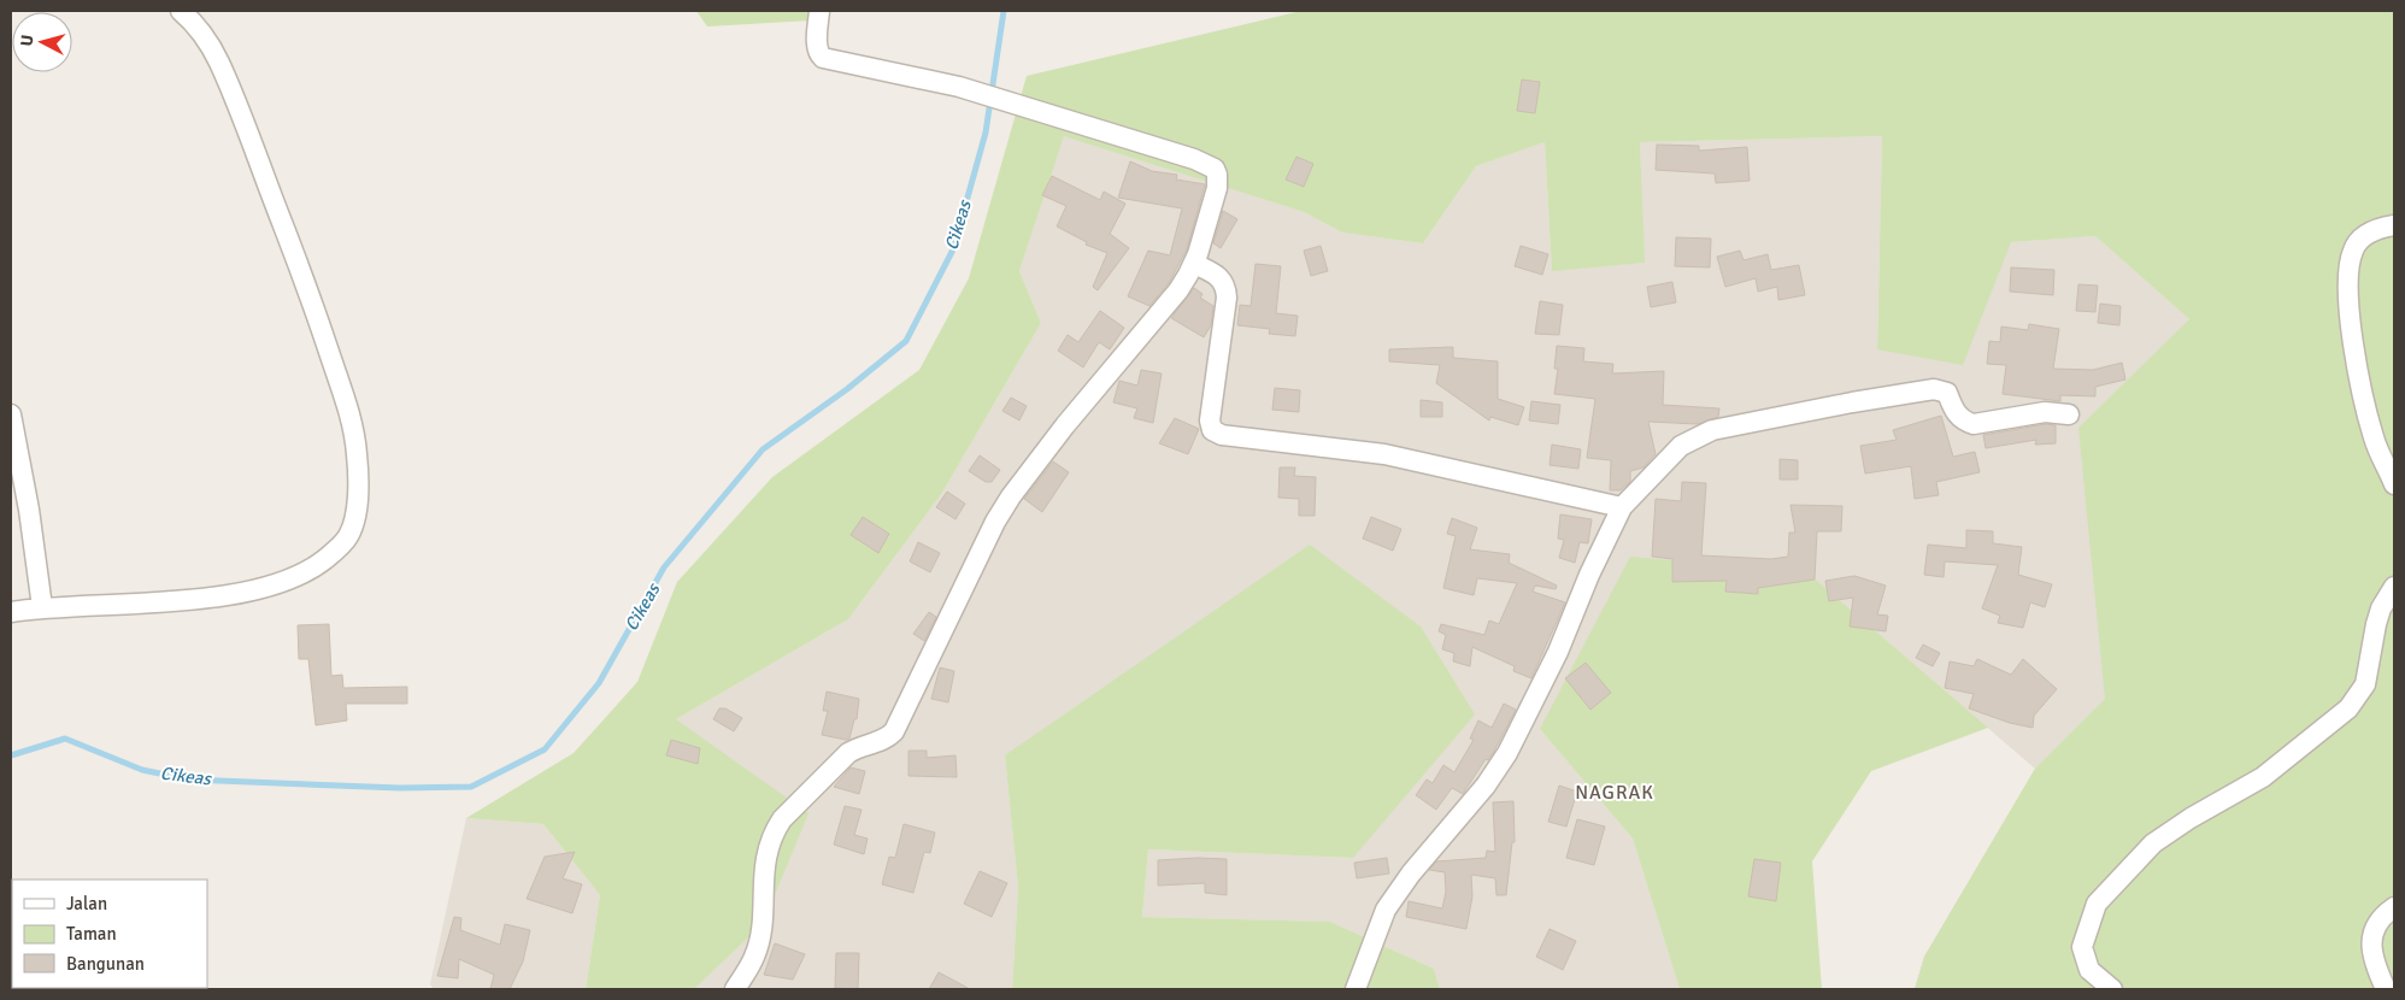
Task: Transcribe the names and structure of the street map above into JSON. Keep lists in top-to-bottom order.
{
  "districts": ["NAGRAK"],
  "water": ["Cikeas"],
  "legend": ["Jalan", "Taman", "Bangunan"],
  "north": "left"
}
